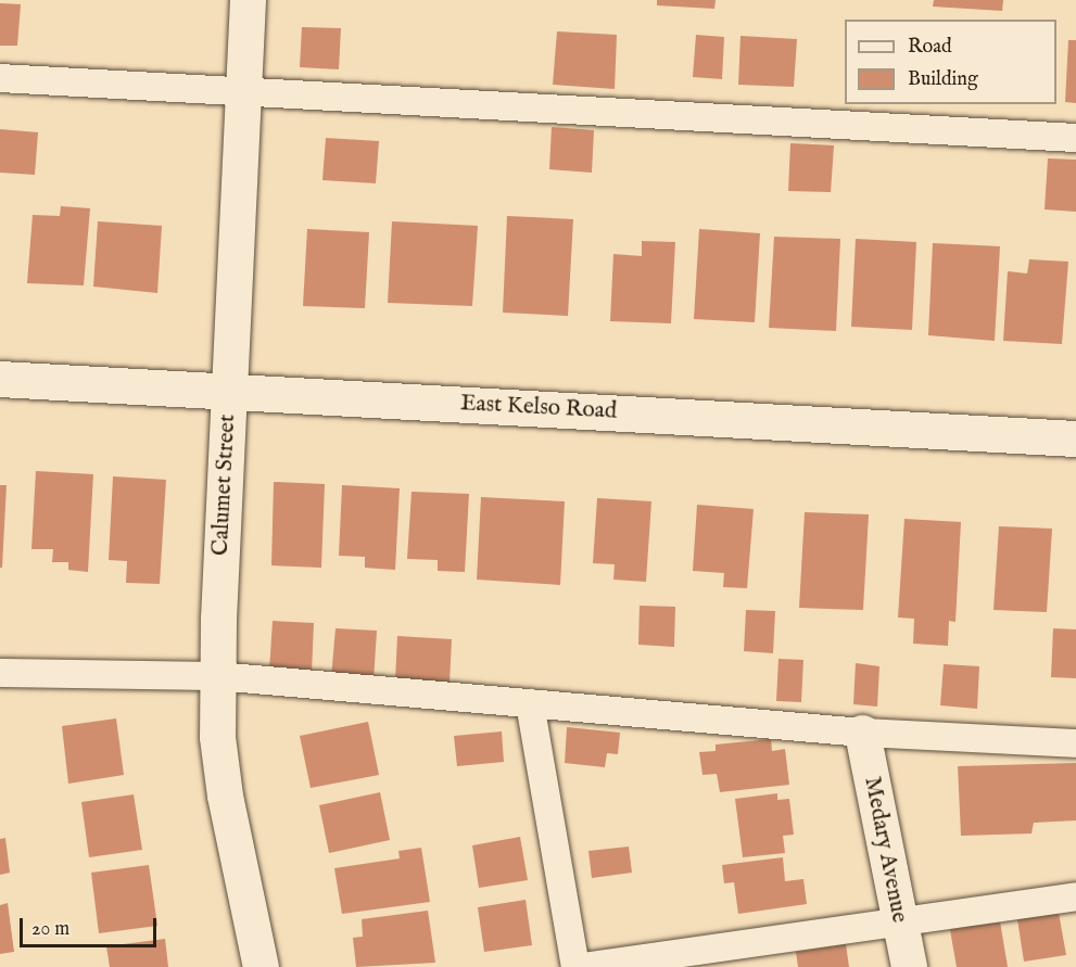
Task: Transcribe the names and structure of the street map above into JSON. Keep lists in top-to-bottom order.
{
  "streets": {
    "street": ["East Kelso Road", "Calumet Street", "Medary Avenue"]
  },
  "crossings": [
    ["East Kelso Road", "Calumet Street"]
  ],
  "legend": ["Road", "Building"],
  "scale_bar": "20 m"
}
